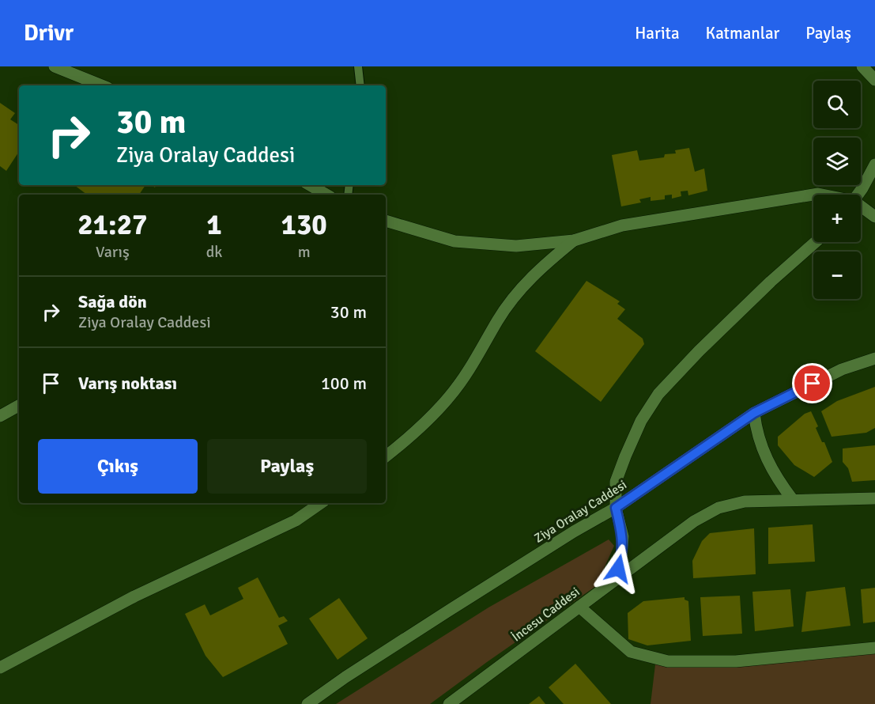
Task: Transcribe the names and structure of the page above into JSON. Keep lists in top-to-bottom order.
{
  "streets": {
    "street": ["Ziya Oralay Caddesi", "İncesu Caddesi"]
  },
  "page": {
    "header": "Drivr",
    "nav": ["Harita", "Katmanlar", "Paylaş"],
    "map_buttons": ["+", "−"],
    "turn": ["30 m", "Ziya Oralay Caddesi"],
    "eta": [
      "21:27",
      "Varış",
      "1",
      "dk",
      "130",
      "m"
    ],
    "list": [
      {
        "name": "Sağa dön",
        "note": "Ziya Oralay Caddesi",
        "value": "30 m"
      },
      {
        "name": "Varış noktası",
        "value": "100 m"
      }
    ],
    "buttons": ["Çıkış", "Paylaş"]
  }
}
